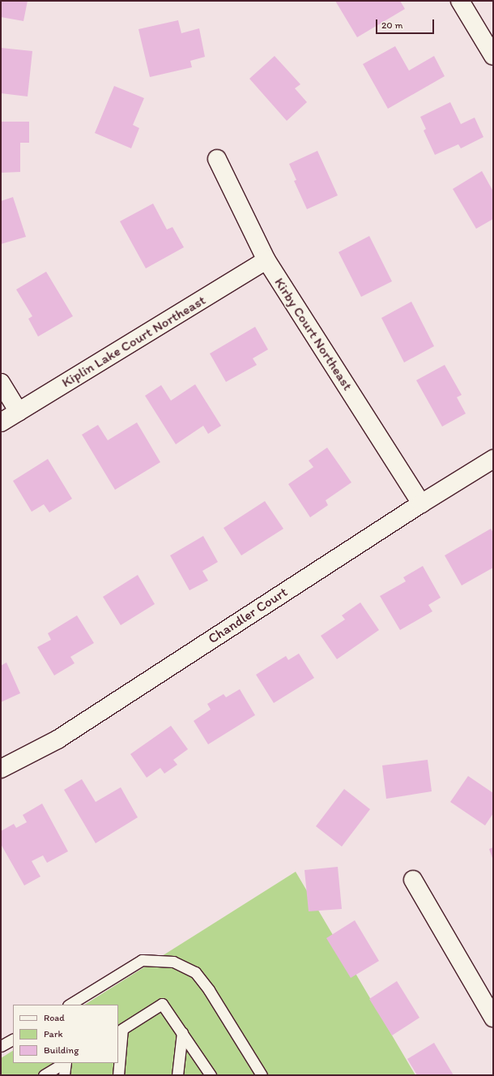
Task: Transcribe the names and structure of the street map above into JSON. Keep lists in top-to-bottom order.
{
  "streets": {
    "street": ["Kirby Court Northeast", "Kiplin Lake Court Northeast", "Chandler Court"]
  },
  "crossings": [
    ["Kirby Court Northeast", "Kiplin Lake Court Northeast"],
    ["Kirby Court Northeast", "Chandler Court"]
  ],
  "legend": ["Road", "Park", "Building"],
  "scale_bar": "20 m"
}
